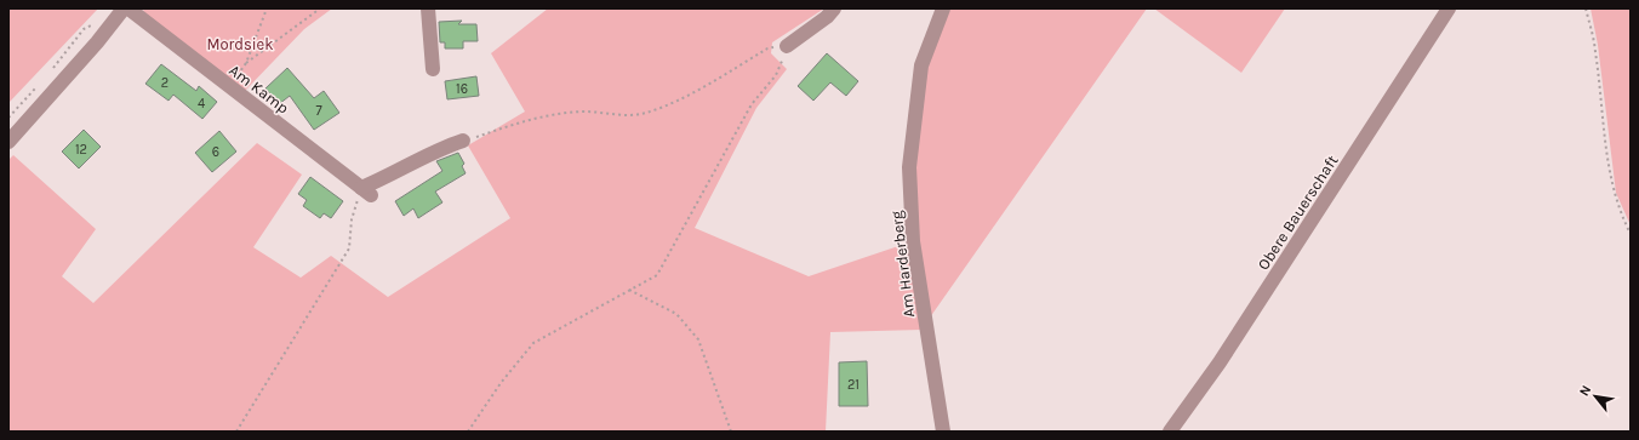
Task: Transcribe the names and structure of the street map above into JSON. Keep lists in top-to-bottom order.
{
  "streets": {
    "street": ["Am Kamp", "Obere Bauerschaft", "Am Harderberg"]
  },
  "parks": ["Mordsiek"],
  "house_numbers": [
    "2",
    "16",
    "4",
    "7",
    "12",
    "6",
    "21"
  ],
  "north": "top left"
}
